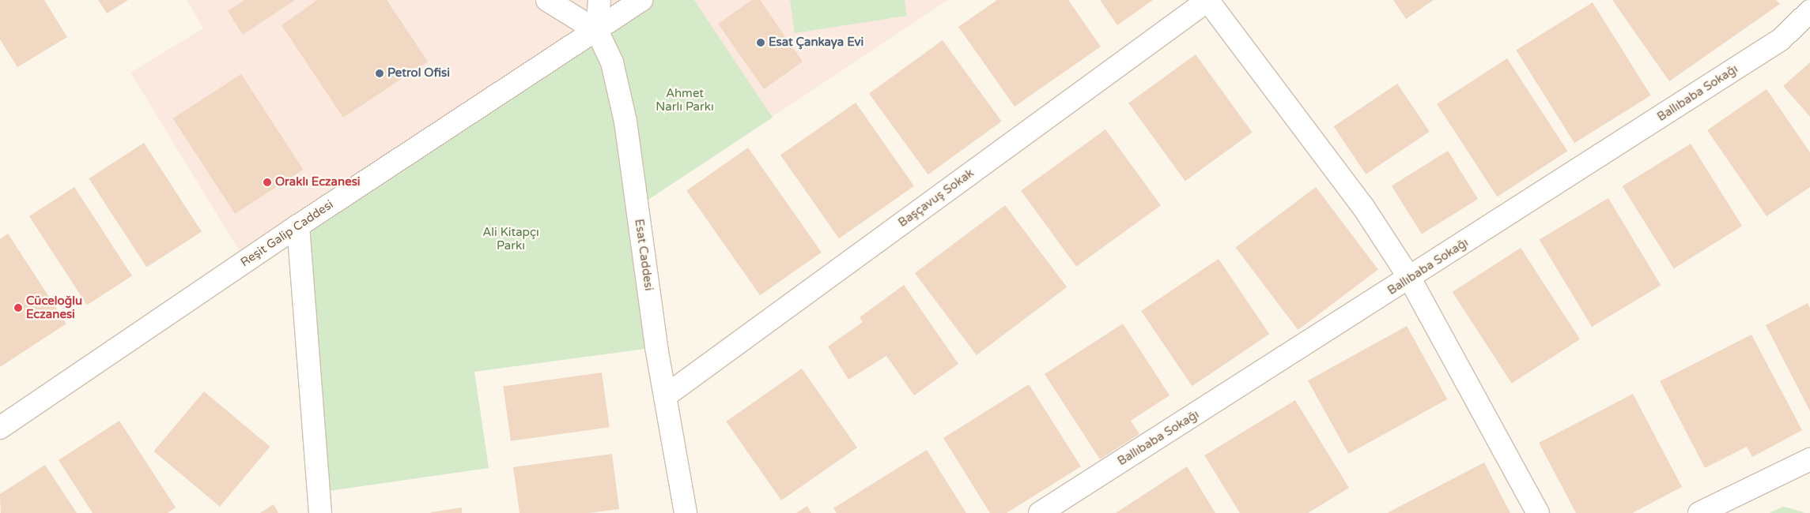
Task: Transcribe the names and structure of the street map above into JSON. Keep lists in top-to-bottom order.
{
  "streets": {
    "street": [
      "Ballıbaba Sokağı",
      "Başçavuş Sokak",
      "Reşit Galip Caddesi",
      "Esat Caddesi"
    ]
  },
  "crossings": [
    ["Başçavuş Sokak", "Esat Caddesi"],
    ["Reşit Galip Caddesi", "Esat Caddesi"]
  ],
  "parks": ["Ahmet Narlı Parkı", "Ali Kitapçı Parkı"],
  "places": [
    "Esat Çankaya Evi",
    "Petrol Ofisi",
    "Oraklı Eczanesi",
    "Cüceloğlu Eczanesi"
  ]
}
